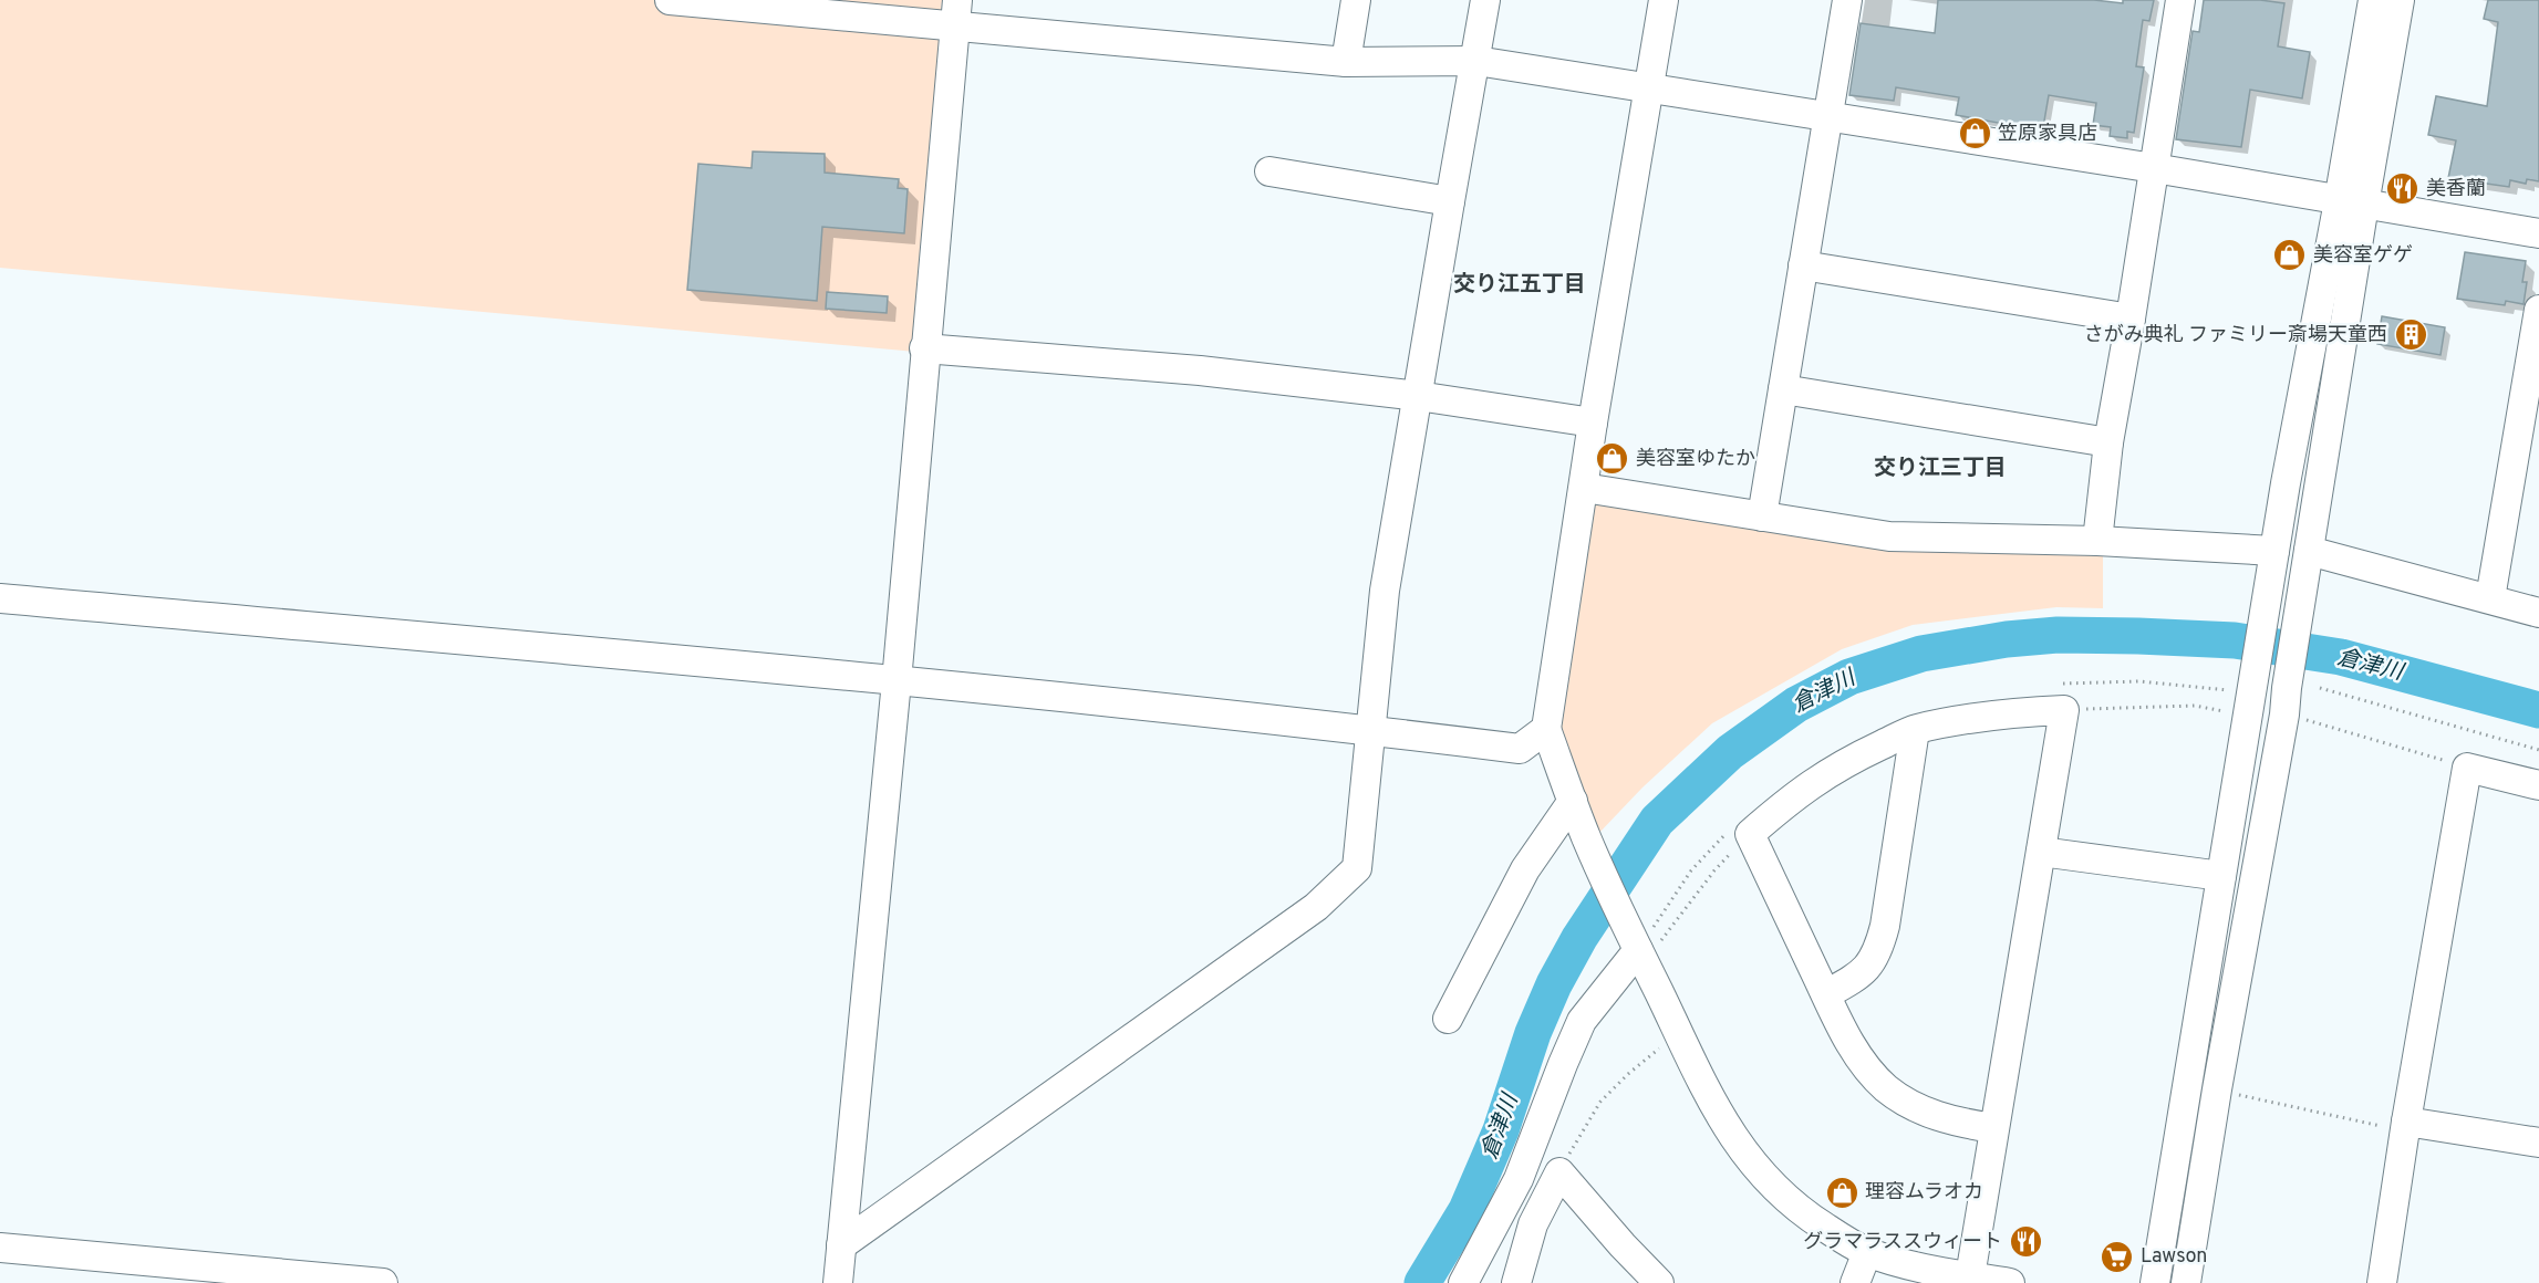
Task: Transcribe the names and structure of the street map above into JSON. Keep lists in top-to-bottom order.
{
  "districts": ["交り江五丁目", "交り江三丁目"],
  "water": ["倉津川"],
  "places": {
    "shop": [
      "笠原家具店",
      "美容室ゲゲ",
      "美容室ゆたか",
      "理容ムラオカ"
    ],
    "restaurant": ["美香蘭", "グラマラススウィート"],
    "building": ["さがみ典礼 ファミリー斎場天童西"],
    "supermarket": ["Lawson"]
  }
}
